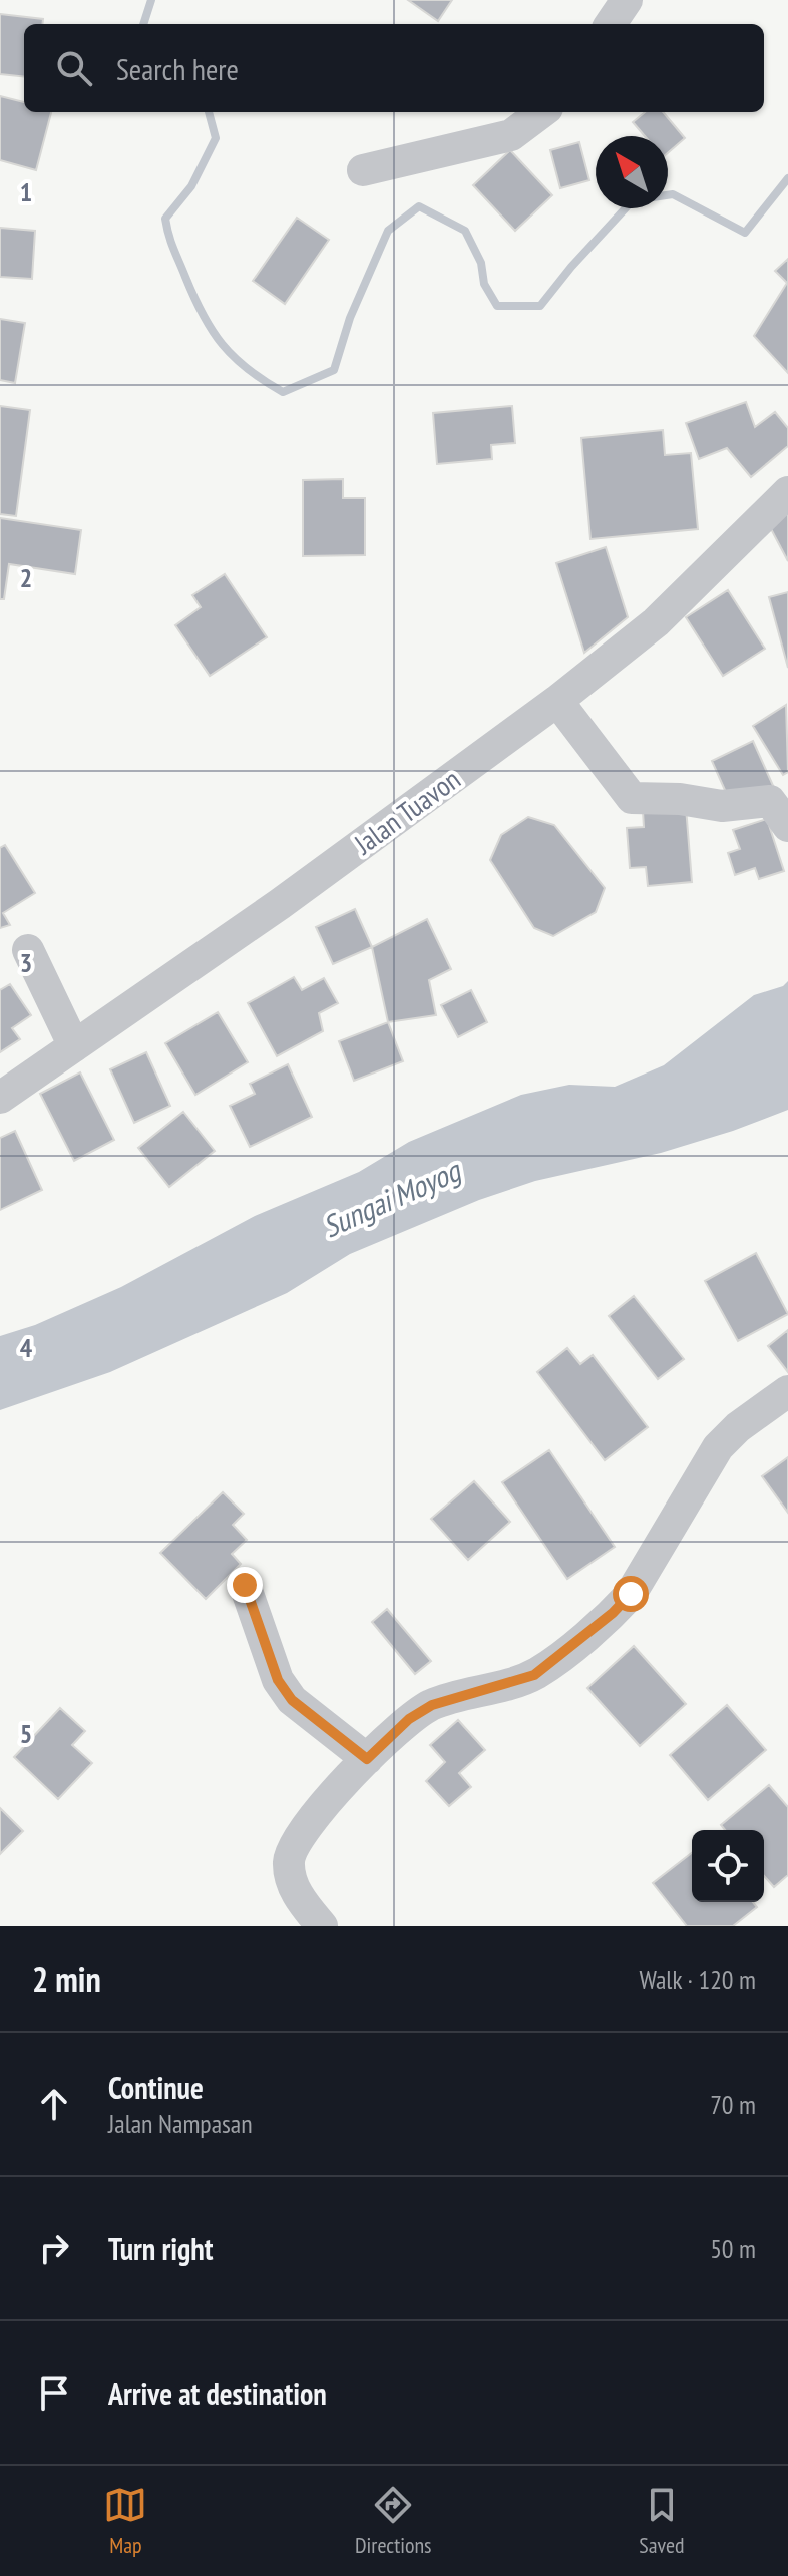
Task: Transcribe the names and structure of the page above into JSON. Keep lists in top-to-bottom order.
{
  "streets": {
    "street": ["Jalan Tuavon"]
  },
  "water": ["Sungai Moyog"],
  "north": "top left",
  "page": {
    "search": "Search here",
    "heading": ["2 min", "Walk · 120 m"],
    "list": [
      ["Continue", "Jalan Nampasan", "70 m"],
      ["Turn right", "50 m"],
      "Arrive at destination"
    ],
    "nav": ["Map", "Directions", "Saved"]
  },
  "grid": {
    "rows": [
      "1",
      "2",
      "3",
      "4",
      "5"
    ]
  }
}
